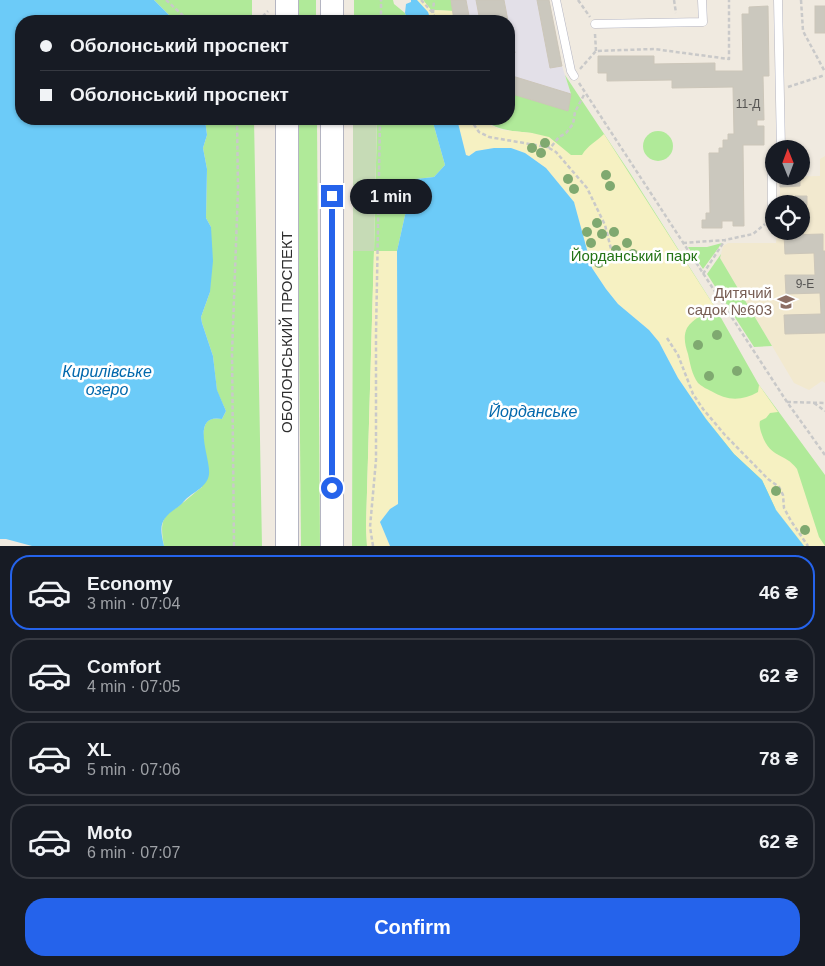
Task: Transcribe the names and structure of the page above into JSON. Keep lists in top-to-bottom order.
{
  "streets": {
    "main road": ["ОБОЛОНСЬКИЙ ПРОСПЕКТ"]
  },
  "water": ["Кирилівське озеро", "Йорданське"],
  "parks": ["Йорданський парк"],
  "places": {
    "school or university": ["Дитячий садок №603"]
  },
  "house_numbers": ["11-Д", "9-Е"],
  "north": "top",
  "page": {
    "banner": ["Оболонський проспект", "Оболонський проспект"],
    "bubble": "1 min",
    "list": [
      {
        "name": "Economy",
        "note": "3 min · 07:04",
        "value": "46 ₴"
      },
      {
        "name": "Comfort",
        "note": "4 min · 07:05",
        "value": "62 ₴"
      },
      {
        "name": "XL",
        "note": "5 min · 07:06",
        "value": "78 ₴"
      },
      {
        "name": "Moto",
        "note": "6 min · 07:07",
        "value": "62 ₴"
      }
    ],
    "buttons": "Confirm"
  }
}
